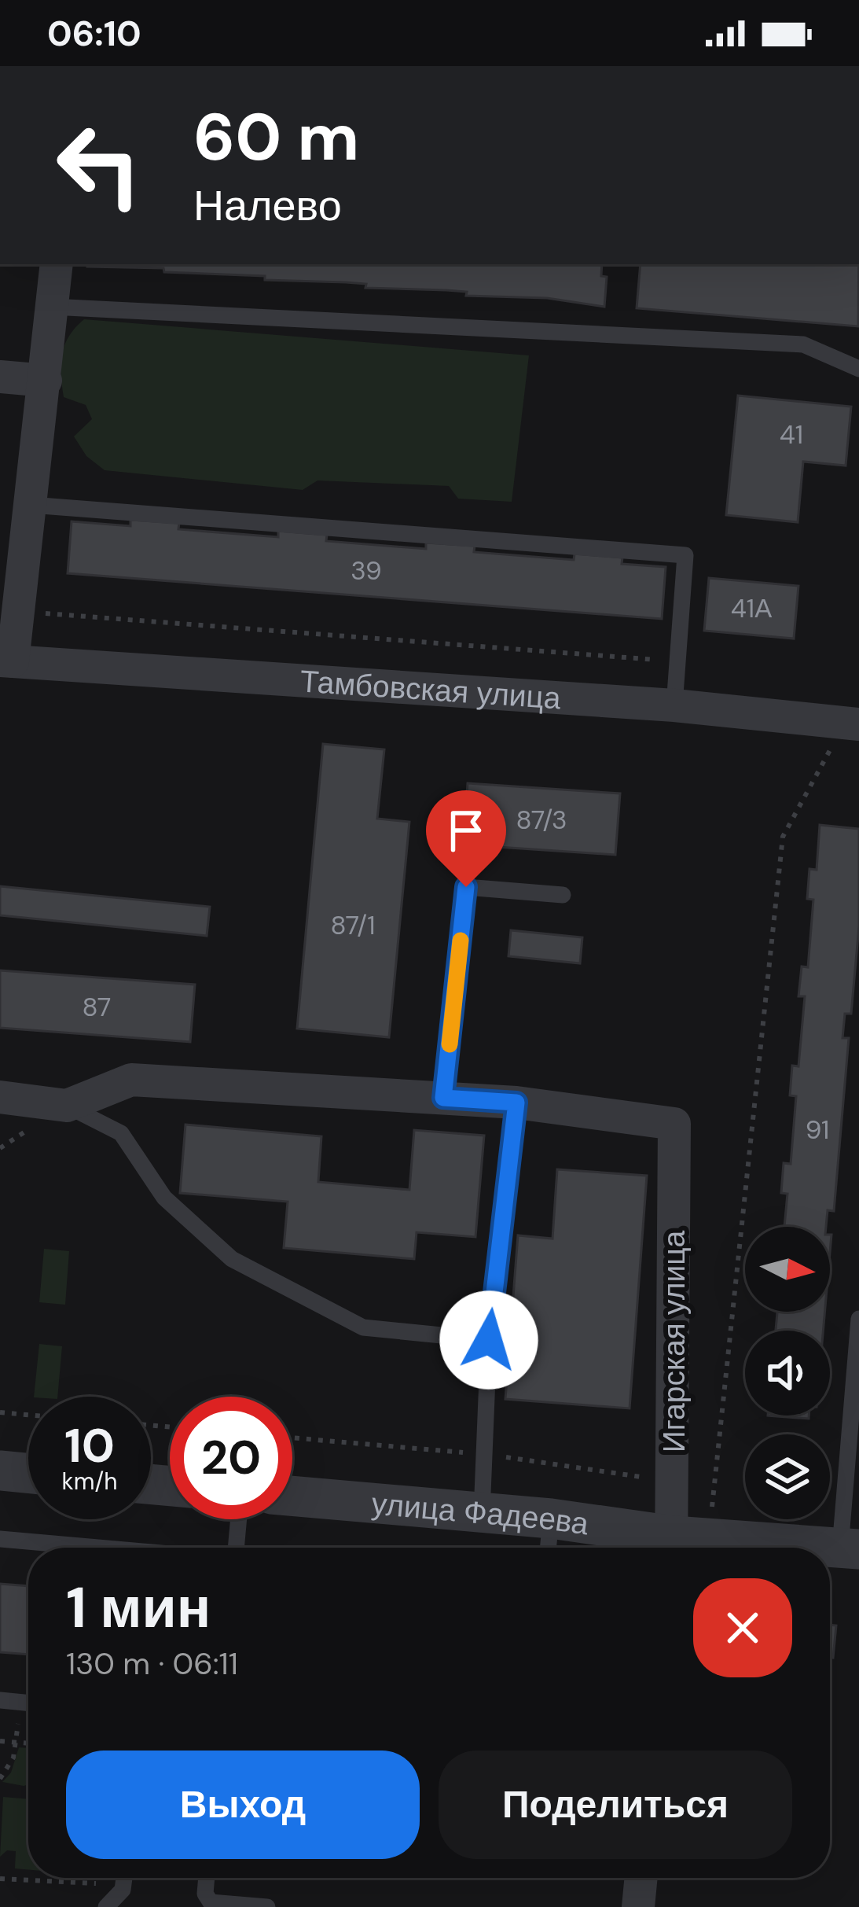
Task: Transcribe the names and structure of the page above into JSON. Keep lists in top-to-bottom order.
{
  "streets": {
    "street": ["Тамбовская улица", "Игарская улица", "улица Фадеева"]
  },
  "crossings": [
    ["Игарская улица", "улица Фадеева"]
  ],
  "house_numbers": [
    "41",
    "39",
    "41А",
    "87/3",
    "87/1",
    "87",
    "91"
  ],
  "north": "right",
  "page": {
    "status": "06:10",
    "turn": ["60 m", "Налево"],
    "speed": "10 km/h",
    "limit": "20",
    "heading": ["1 мин", "130 m · 06:11"],
    "buttons": ["Выход", "Поделиться"]
  }
}
